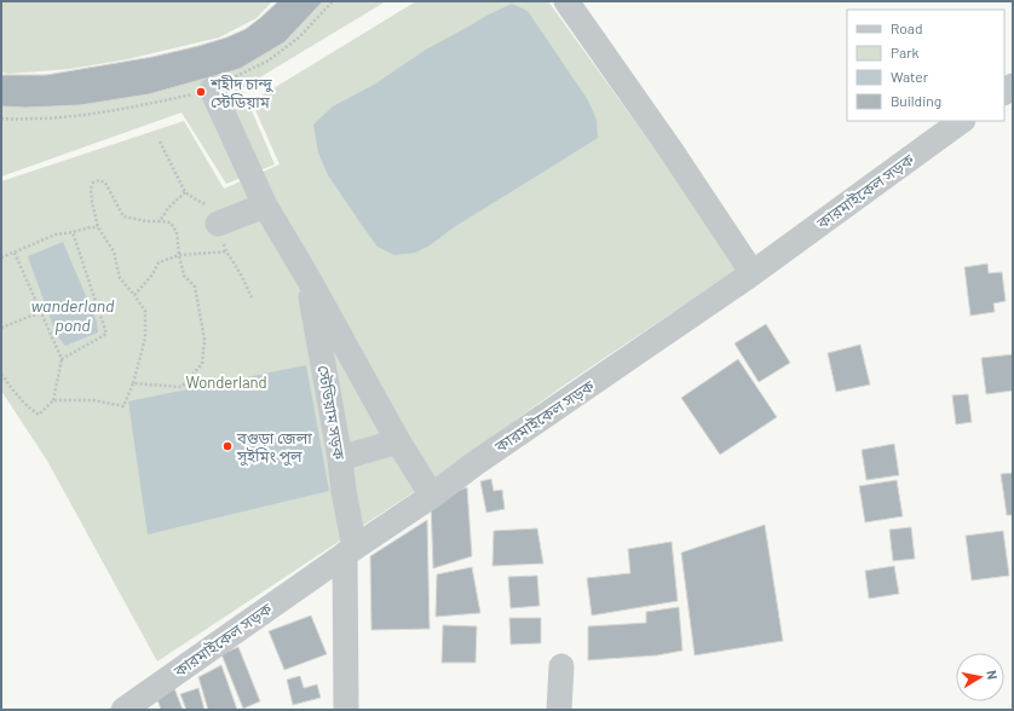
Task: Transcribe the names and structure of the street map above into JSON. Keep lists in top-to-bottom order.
{
  "streets": {
    "street": ["কারমাইকেল সড়ক", "স্টেডিয়াম সড়ক"]
  },
  "crossings": [
    ["কারমাইকেল সড়ক", "স্টেডিয়াম সড়ক"]
  ],
  "water": ["wanderland pond"],
  "parks": ["Wonderland"],
  "places": ["শহীদ চান্দু স্টেডিয়াম", "বগুড়া জেলা সুইমিং পুল"],
  "legend": [
    "Road",
    "Park",
    "Water",
    "Building"
  ],
  "north": "right"
}
